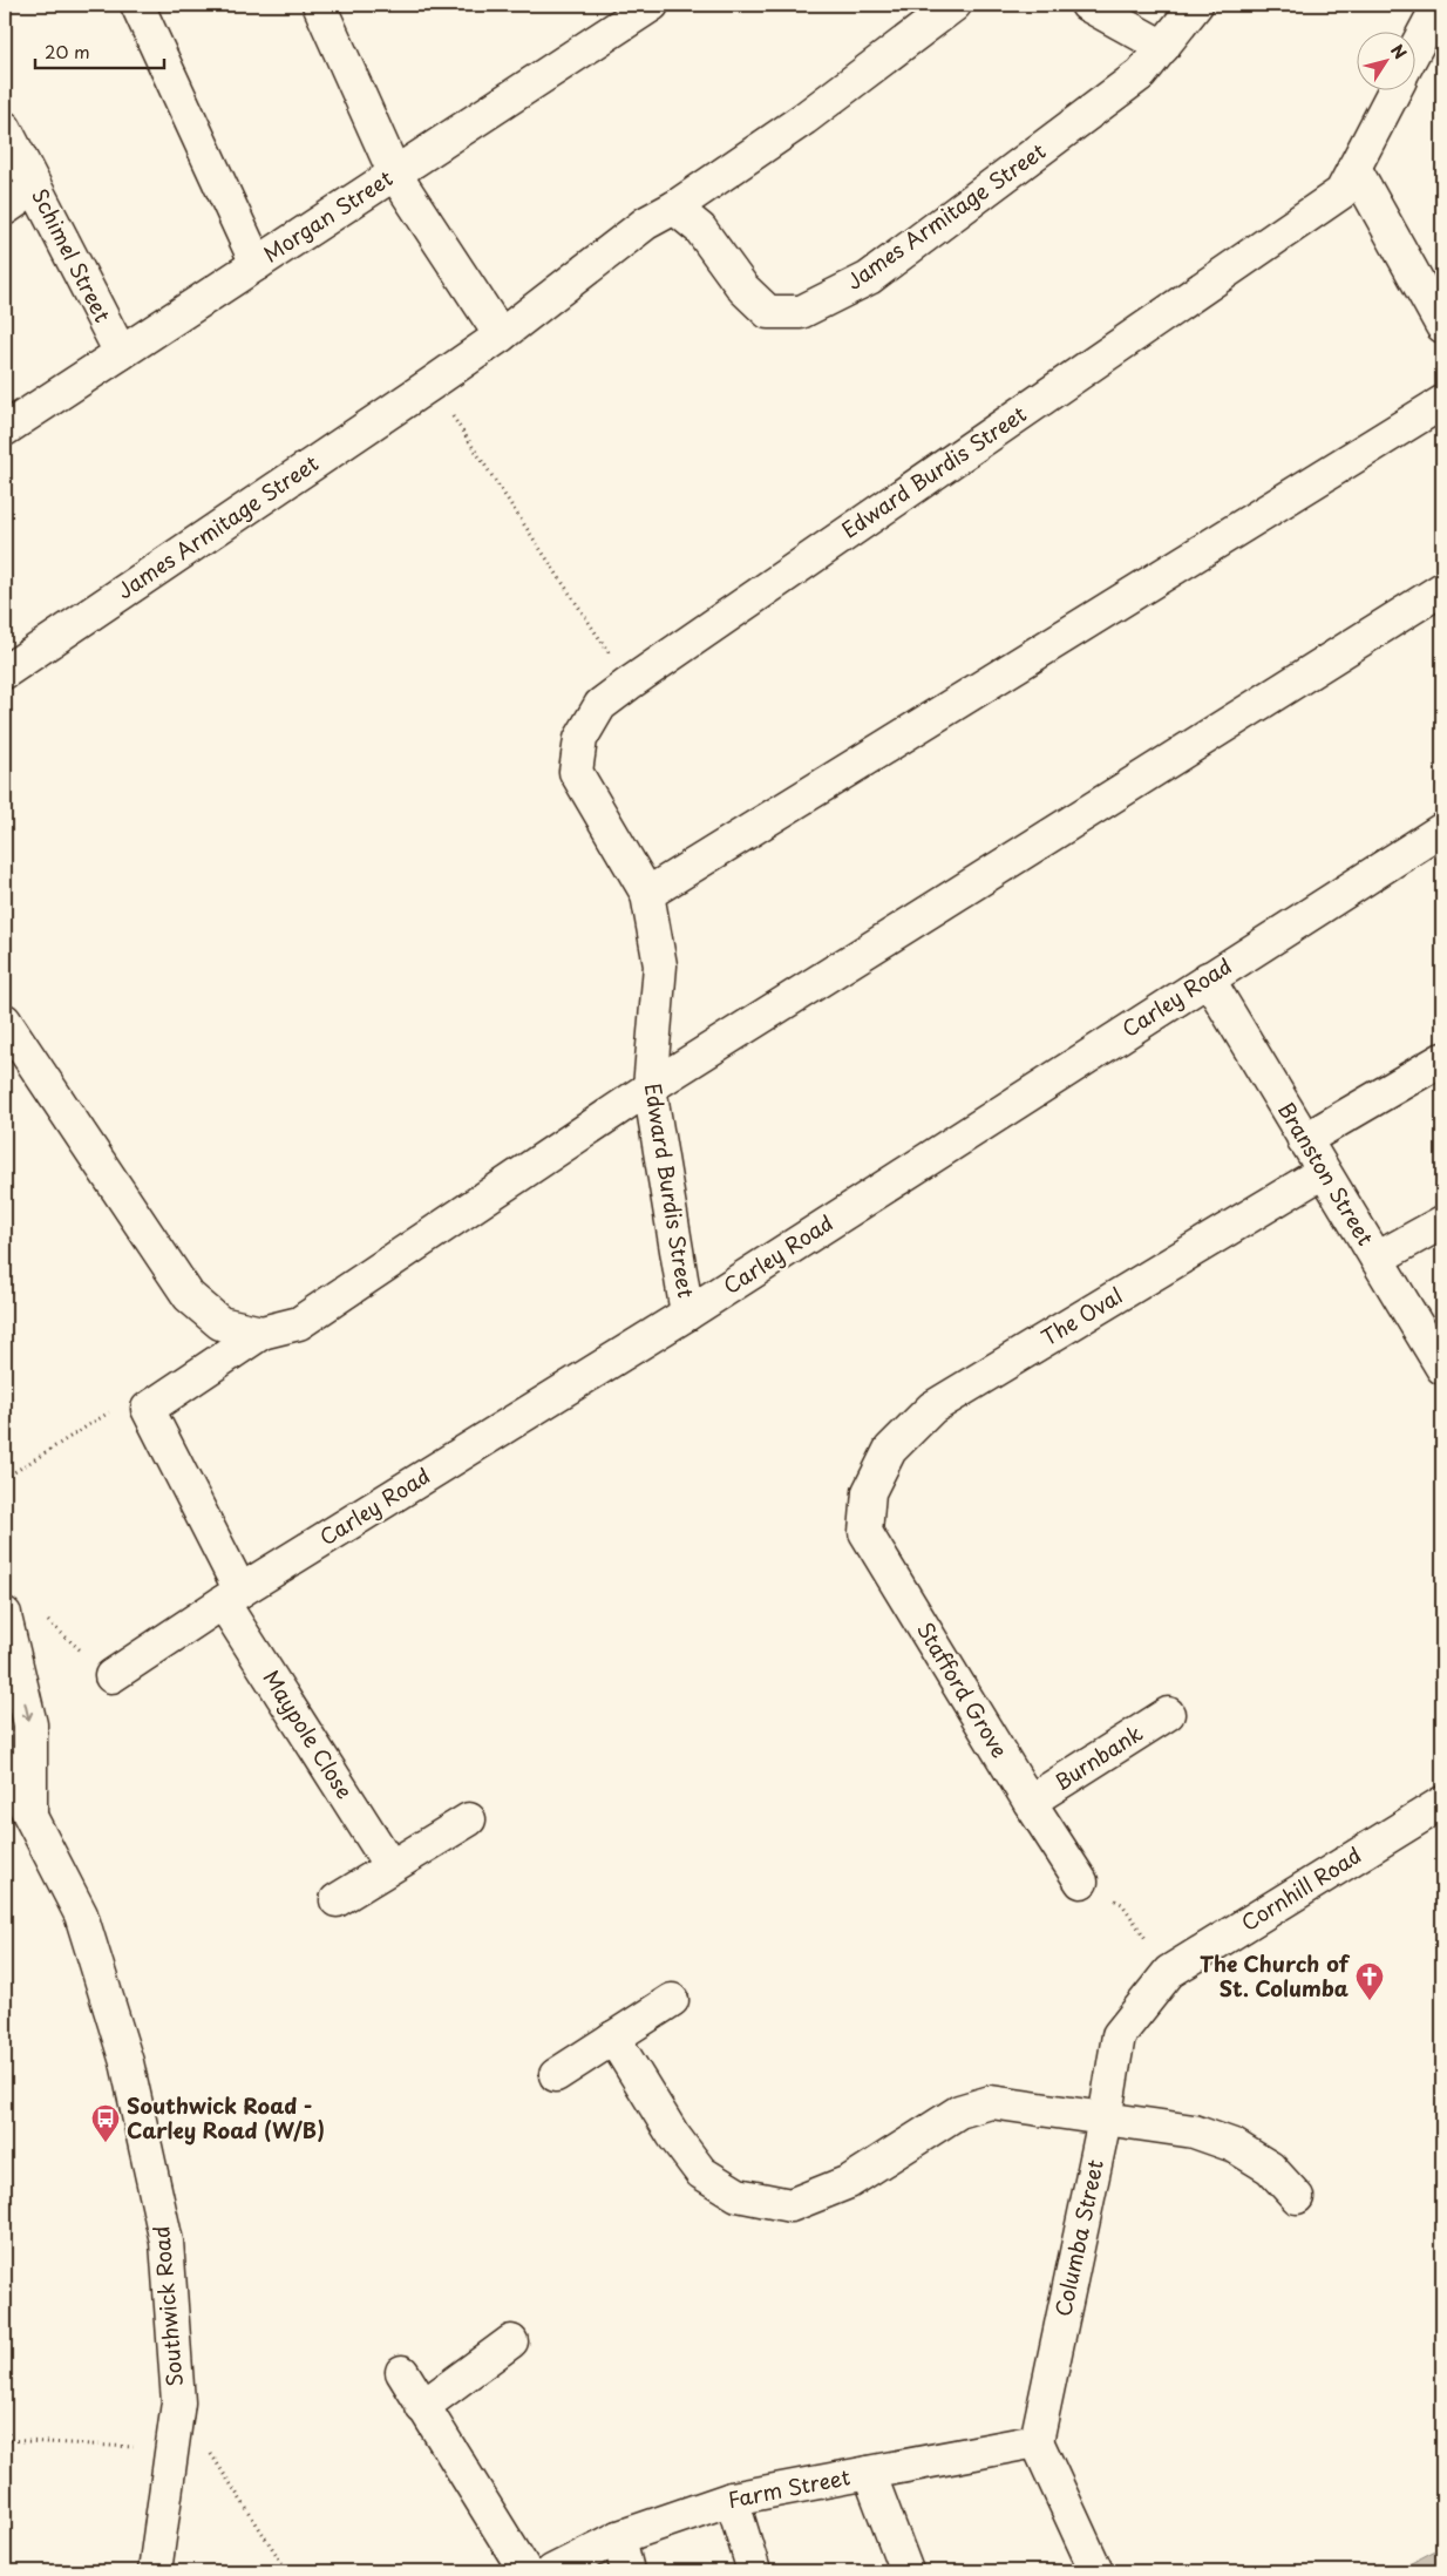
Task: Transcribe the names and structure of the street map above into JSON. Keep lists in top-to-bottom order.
{
  "streets": {
    "street": [
      "Morgan Street",
      "James Armitage Street",
      "Schimel Street",
      "Edward Burdis Street",
      "Carley Road",
      "Branston Street",
      "The Oval",
      "Stafford Grove",
      "Maypole Close",
      "Burnbank",
      "Cornhill Road",
      "Columba Street",
      "Southwick Road",
      "Farm Street"
    ]
  },
  "crossings": [
    ["Morgan Street", "Schimel Street"],
    ["Edward Burdis Street", "Carley Road"],
    ["Carley Road", "Branston Street"],
    ["Carley Road", "Maypole Close"],
    ["Branston Street", "The Oval"],
    ["The Oval", "Stafford Grove"],
    ["Stafford Grove", "Burnbank"],
    ["Cornhill Road", "Columba Street"],
    ["Columba Street", "Farm Street"]
  ],
  "places": {
    "church": ["The Church of St. Columba"],
    "bus stop": ["Southwick Road - Carley Road (W/B)"]
  },
  "scale_bar": "20 m",
  "north": "top right"
}
